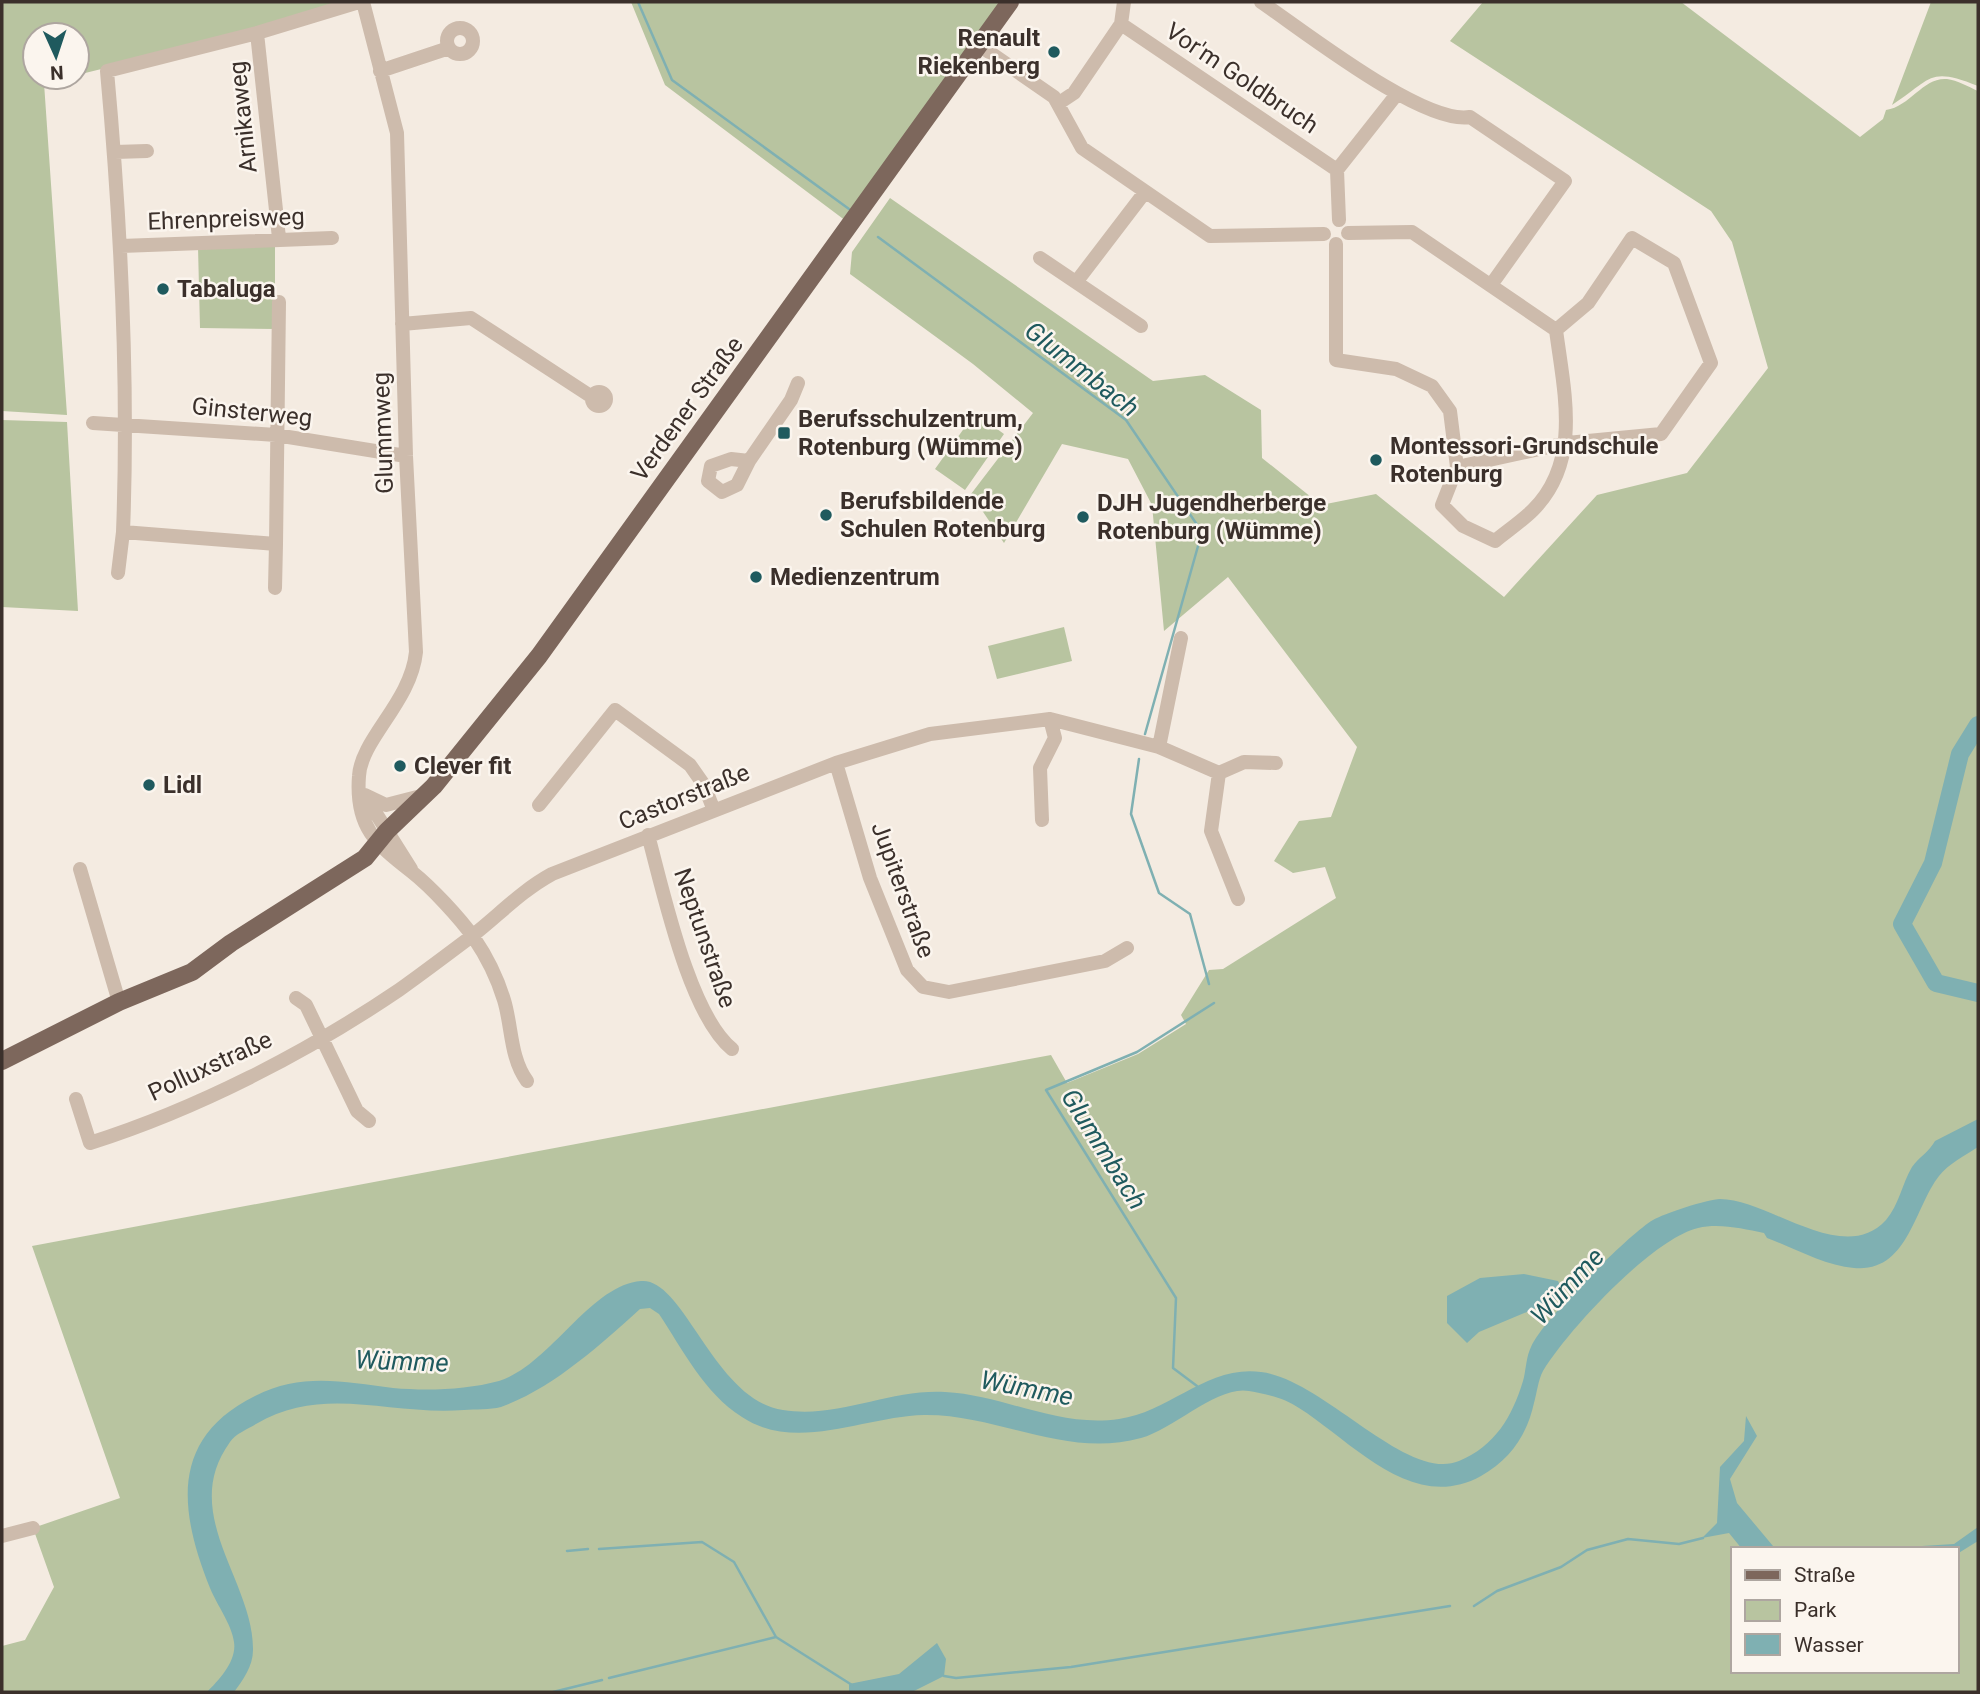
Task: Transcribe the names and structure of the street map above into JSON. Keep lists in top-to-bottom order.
{
  "streets": {
    "main road": ["Verdener Straße"],
    "street": [
      "Vor'm Goldbruch",
      "Arnikaweg",
      "Ehrenpreisweg",
      "Ginsterweg",
      "Glummweg",
      "Castorstraße",
      "Jupiterstraße",
      "Neptunstraße",
      "Polluxstraße"
    ]
  },
  "crossings": [
    ["Arnikaweg", "Ehrenpreisweg"],
    ["Verdener Straße", "Glummweg"],
    ["Ginsterweg", "Glummweg"],
    ["Castorstraße", "Jupiterstraße"],
    ["Castorstraße", "Neptunstraße"],
    ["Castorstraße", "Polluxstraße"]
  ],
  "water": ["Glummbach", "Wümme"],
  "places": {
    "other": [
      "Renault Riekenberg",
      "Tabaluga",
      "Montessori-Grundschule Rotenburg",
      "Berufsbildende Schulen Rotenburg",
      "DJH Jugendherberge Rotenburg (Wümme)",
      "Medienzentrum",
      "Clever fit",
      "Lidl"
    ],
    "transit": ["Berufsschulzentrum, Rotenburg (Wümme)"]
  },
  "legend": ["Straße", "Park", "Wasser"],
  "north": "bottom"
}
